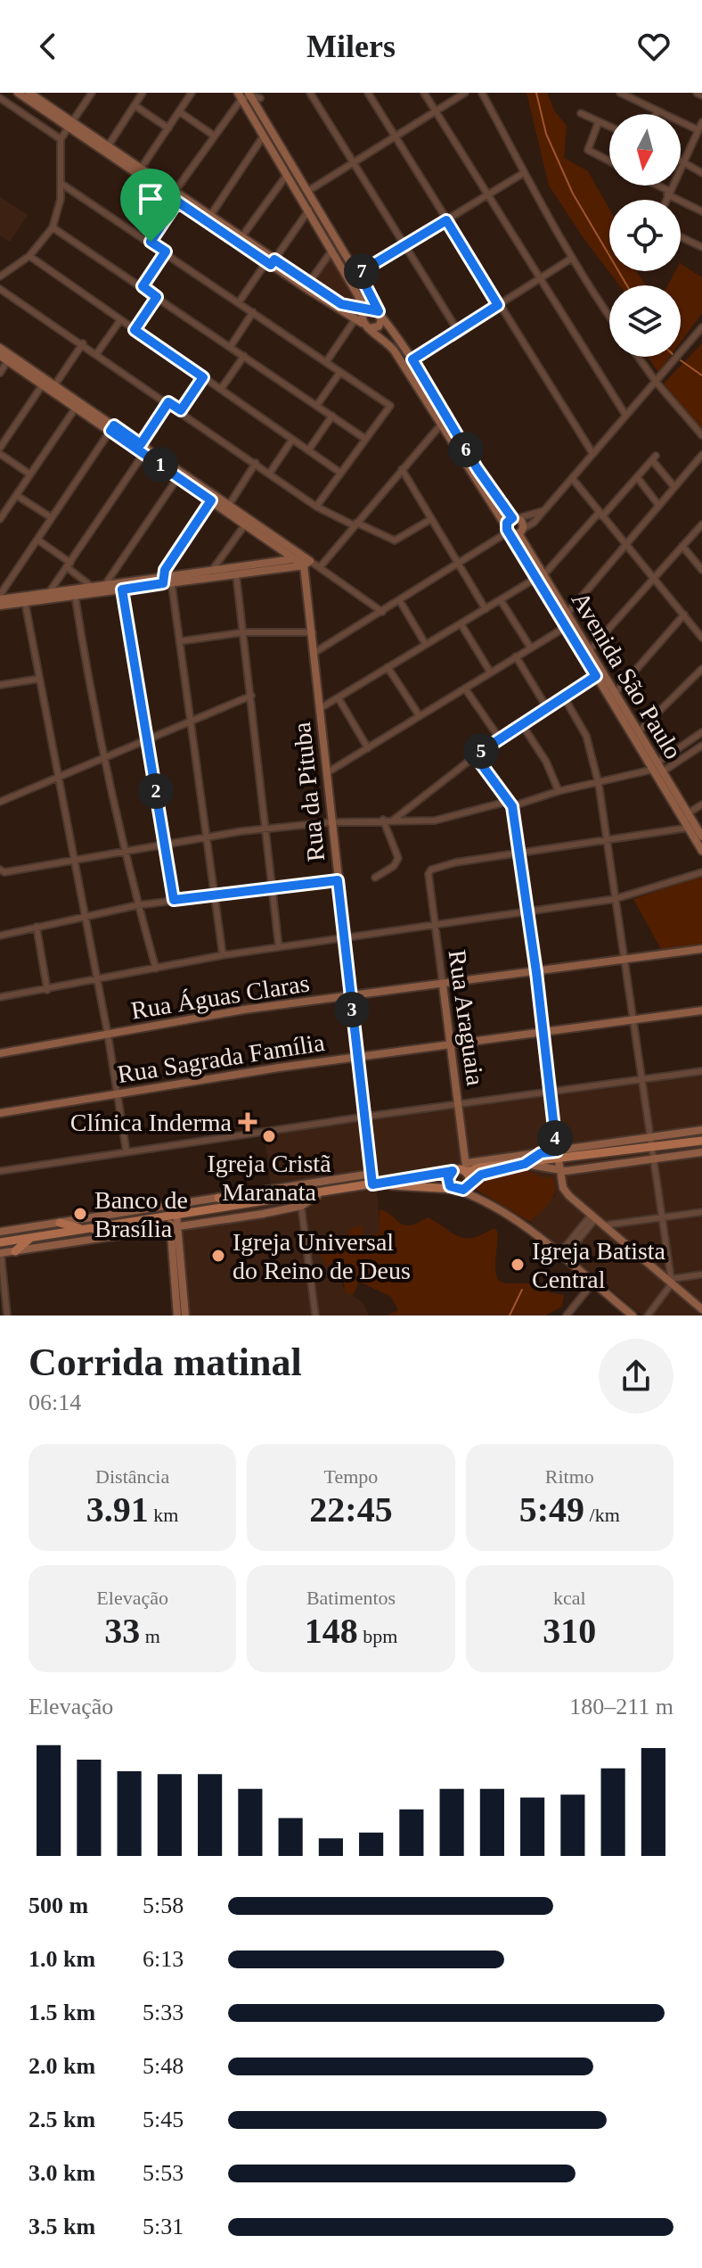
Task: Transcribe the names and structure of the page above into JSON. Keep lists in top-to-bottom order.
{
  "streets": {
    "street": [
      "Avenida São Paulo",
      "Rua da Pituba",
      "Rua Águas Claras",
      "Rua Araguaia",
      "Rua Sagrada Família"
    ]
  },
  "crossings": [
    ["Rua da Pituba", "Rua Águas Claras"],
    ["Rua da Pituba", "Rua Sagrada Família"],
    ["Rua Águas Claras", "Rua Araguaia"],
    ["Rua Araguaia", "Rua Sagrada Família"]
  ],
  "places": {
    "health": ["Clínica Inderma"],
    "other": [
      "Igreja Cristã Maranata",
      "Banco de Brasília",
      "Igreja Universal do Reino de Deus",
      "Igreja Batista Central"
    ]
  },
  "north": "bottom",
  "page": {
    "header": "Milers",
    "pins": [
      "7",
      "6",
      "1",
      "5",
      "2",
      "3",
      "4"
    ],
    "heading": ["Corrida matinal", "06:14"],
    "stats": [
      ["Distância", "3.91 km"],
      ["Tempo", "22:45"],
      ["Ritmo", "5:49 /km"],
      ["Elevação", "33 m"],
      ["Batimentos", "148 bpm"],
      ["kcal", "310"]
    ],
    "chart": ["Elevação", "180–211 m"],
    "list": [
      {
        "name": "500 m",
        "note": "5:58"
      },
      {
        "name": "1.0 km",
        "note": "6:13"
      },
      {
        "name": "1.5 km",
        "note": "5:33"
      },
      {
        "name": "2.0 km",
        "note": "5:48"
      },
      {
        "name": "2.5 km",
        "note": "5:45"
      },
      {
        "name": "3.0 km",
        "note": "5:53"
      },
      {
        "name": "3.5 km",
        "note": "5:31"
      }
    ]
  }
}
